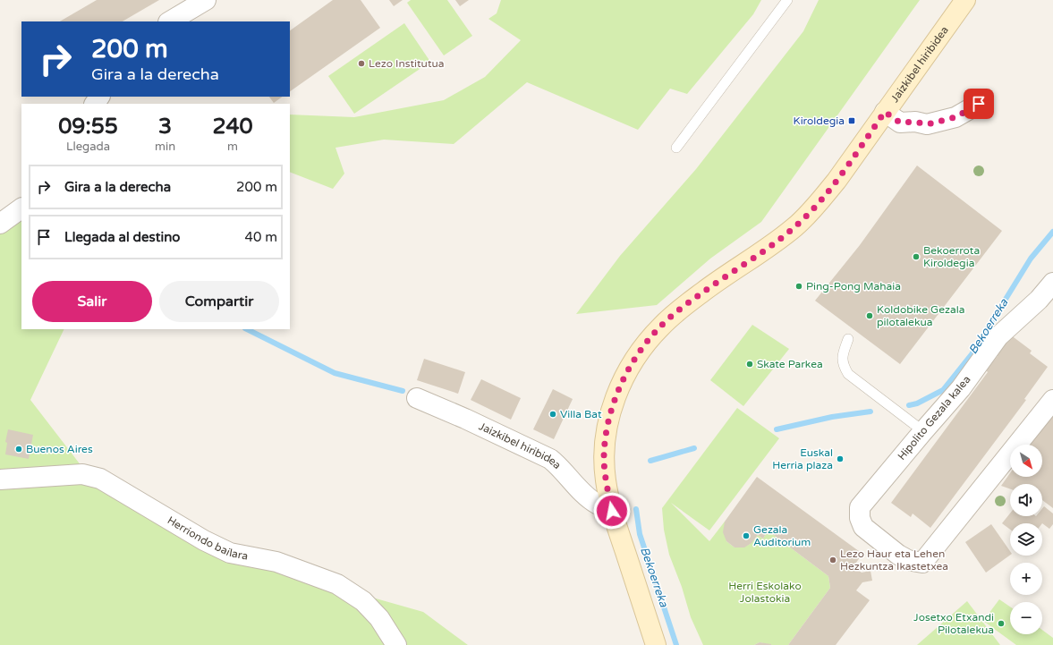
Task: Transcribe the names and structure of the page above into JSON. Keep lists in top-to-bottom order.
{
  "streets": {
    "main road": ["Jaizkibel hiribidea"],
    "street": ["Hipolito Gezala kalea", "Herriondo bailara"]
  },
  "water": ["Bekoerreka"],
  "parks": ["Herri Eskolako Jolastokia"],
  "places": {
    "other": [
      "Lezo Institutua",
      "Bekoerrota Kiroldegia",
      "Ping-Pong Mahaia",
      "Koldobike Gezala pilotalekua",
      "Skate Parkea",
      "Villa Bat",
      "Buenos Aires",
      "Euskal Herria plaza",
      "Gezala Auditorium",
      "Lezo Haur eta Lehen Hezkuntza Ikastetxea",
      "Josetxo Etxandi Pilotalekua"
    ],
    "transit": ["Kiroldegia"]
  },
  "north": "bottom right",
  "page": {
    "turn": ["200 m", "Gira a la derecha"],
    "eta": [
      "09:55",
      "Llegada",
      "3",
      "min",
      "240",
      "m"
    ],
    "list": [
      {
        "name": "Gira a la derecha",
        "value": "200 m"
      },
      {
        "name": "Llegada al destino",
        "value": "40 m"
      }
    ],
    "buttons": ["Salir", "Compartir"],
    "map_buttons": ["+", "−"]
  }
}
